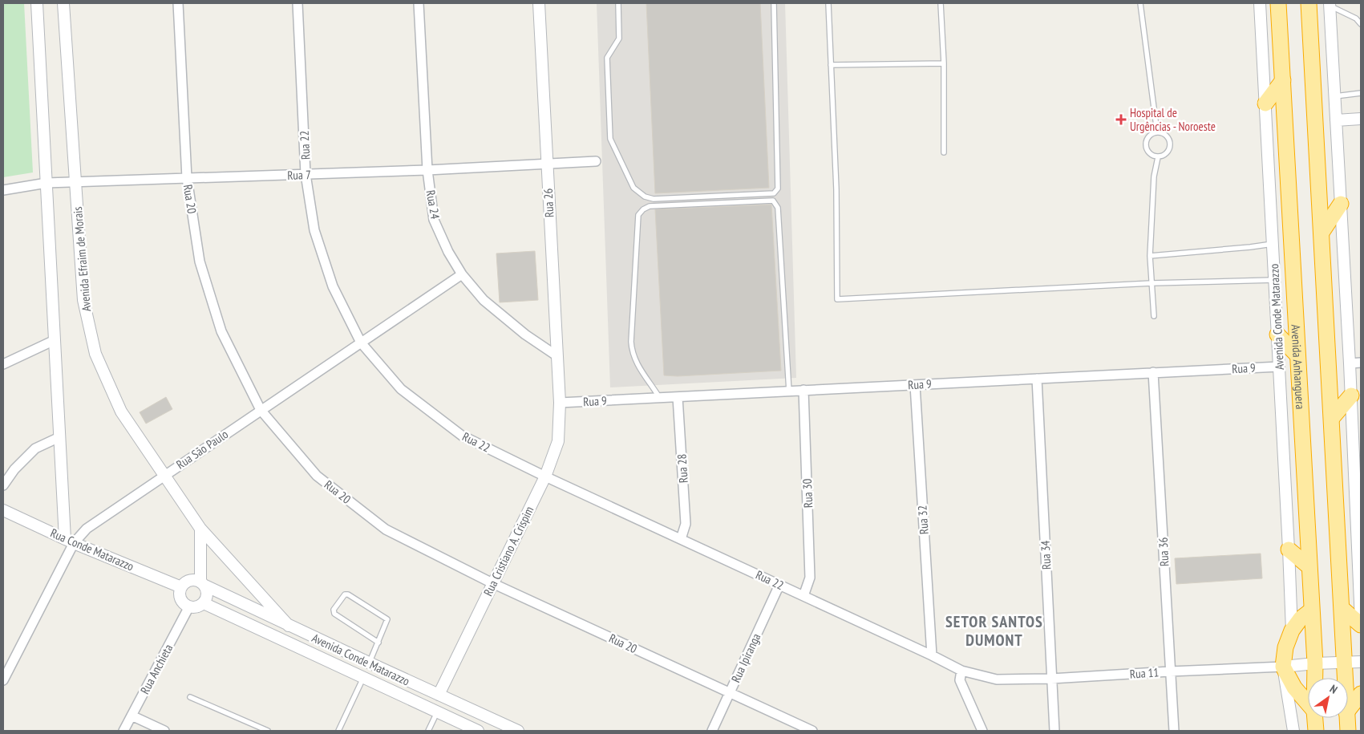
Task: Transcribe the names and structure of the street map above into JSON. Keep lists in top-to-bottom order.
{
  "streets": {
    "highway": ["Avenida Anhanguera"],
    "street": [
      "Rua 22",
      "Rua 7",
      "Rua 20",
      "Rua 26",
      "Rua 24",
      "Avenida Efraim de Morais",
      "Avenida Conde Matarazzo",
      "Rua 9",
      "Rua São Paulo",
      "Rua 28",
      "Rua 30",
      "Rua 32",
      "Rua Conde Matarazzo",
      "Rua Cristiano A. Crispim",
      "Rua 36",
      "Rua 34",
      "Rua Ipiranga",
      "Rua Anchieta",
      "Rua 11"
    ]
  },
  "crossings": [
    ["Rua 22", "Rua 7"],
    ["Rua 22", "Rua São Paulo"],
    ["Rua 22", "Rua 28"],
    ["Rua 22", "Rua 30"],
    ["Rua 22", "Rua 32"],
    ["Rua 22", "Rua Cristiano A. Crispim"],
    ["Rua 22", "Rua Ipiranga"],
    ["Rua 22", "Rua 11"],
    ["Rua 7", "Rua 20"],
    ["Rua 7", "Rua 26"],
    ["Rua 7", "Rua 24"],
    ["Rua 7", "Avenida Efraim de Morais"],
    ["Rua 20", "Rua São Paulo"],
    ["Rua 20", "Rua Cristiano A. Crispim"],
    ["Rua 20", "Rua Ipiranga"],
    ["Rua 26", "Rua 24"],
    ["Rua 26", "Rua 9"],
    ["Rua 26", "Rua Cristiano A. Crispim"],
    ["Rua 24", "Rua São Paulo"],
    ["Avenida Efraim de Morais", "Avenida Conde Matarazzo"],
    ["Avenida Efraim de Morais", "Rua São Paulo"],
    ["Avenida Conde Matarazzo", "Rua 9"],
    ["Avenida Conde Matarazzo", "Rua Conde Matarazzo"],
    ["Avenida Conde Matarazzo", "Rua Cristiano A. Crispim"],
    ["Avenida Conde Matarazzo", "Rua Anchieta"],
    ["Avenida Anhanguera", "Rua 11"],
    ["Rua 9", "Rua 28"],
    ["Rua 9", "Rua 30"],
    ["Rua 9", "Rua 32"],
    ["Rua 9", "Rua Cristiano A. Crispim"],
    ["Rua 9", "Rua 36"],
    ["Rua 9", "Rua 34"],
    ["Rua São Paulo", "Rua Conde Matarazzo"],
    ["Rua 32", "Rua 11"],
    ["Rua Conde Matarazzo", "Rua Anchieta"],
    ["Rua 36", "Rua 11"],
    ["Rua 34", "Rua 11"]
  ],
  "districts": ["SETOR SANTOS DUMONT"],
  "places": {
    "health": ["Hospital de Urgências - Noroeste"]
  },
  "north": "top right"
}
